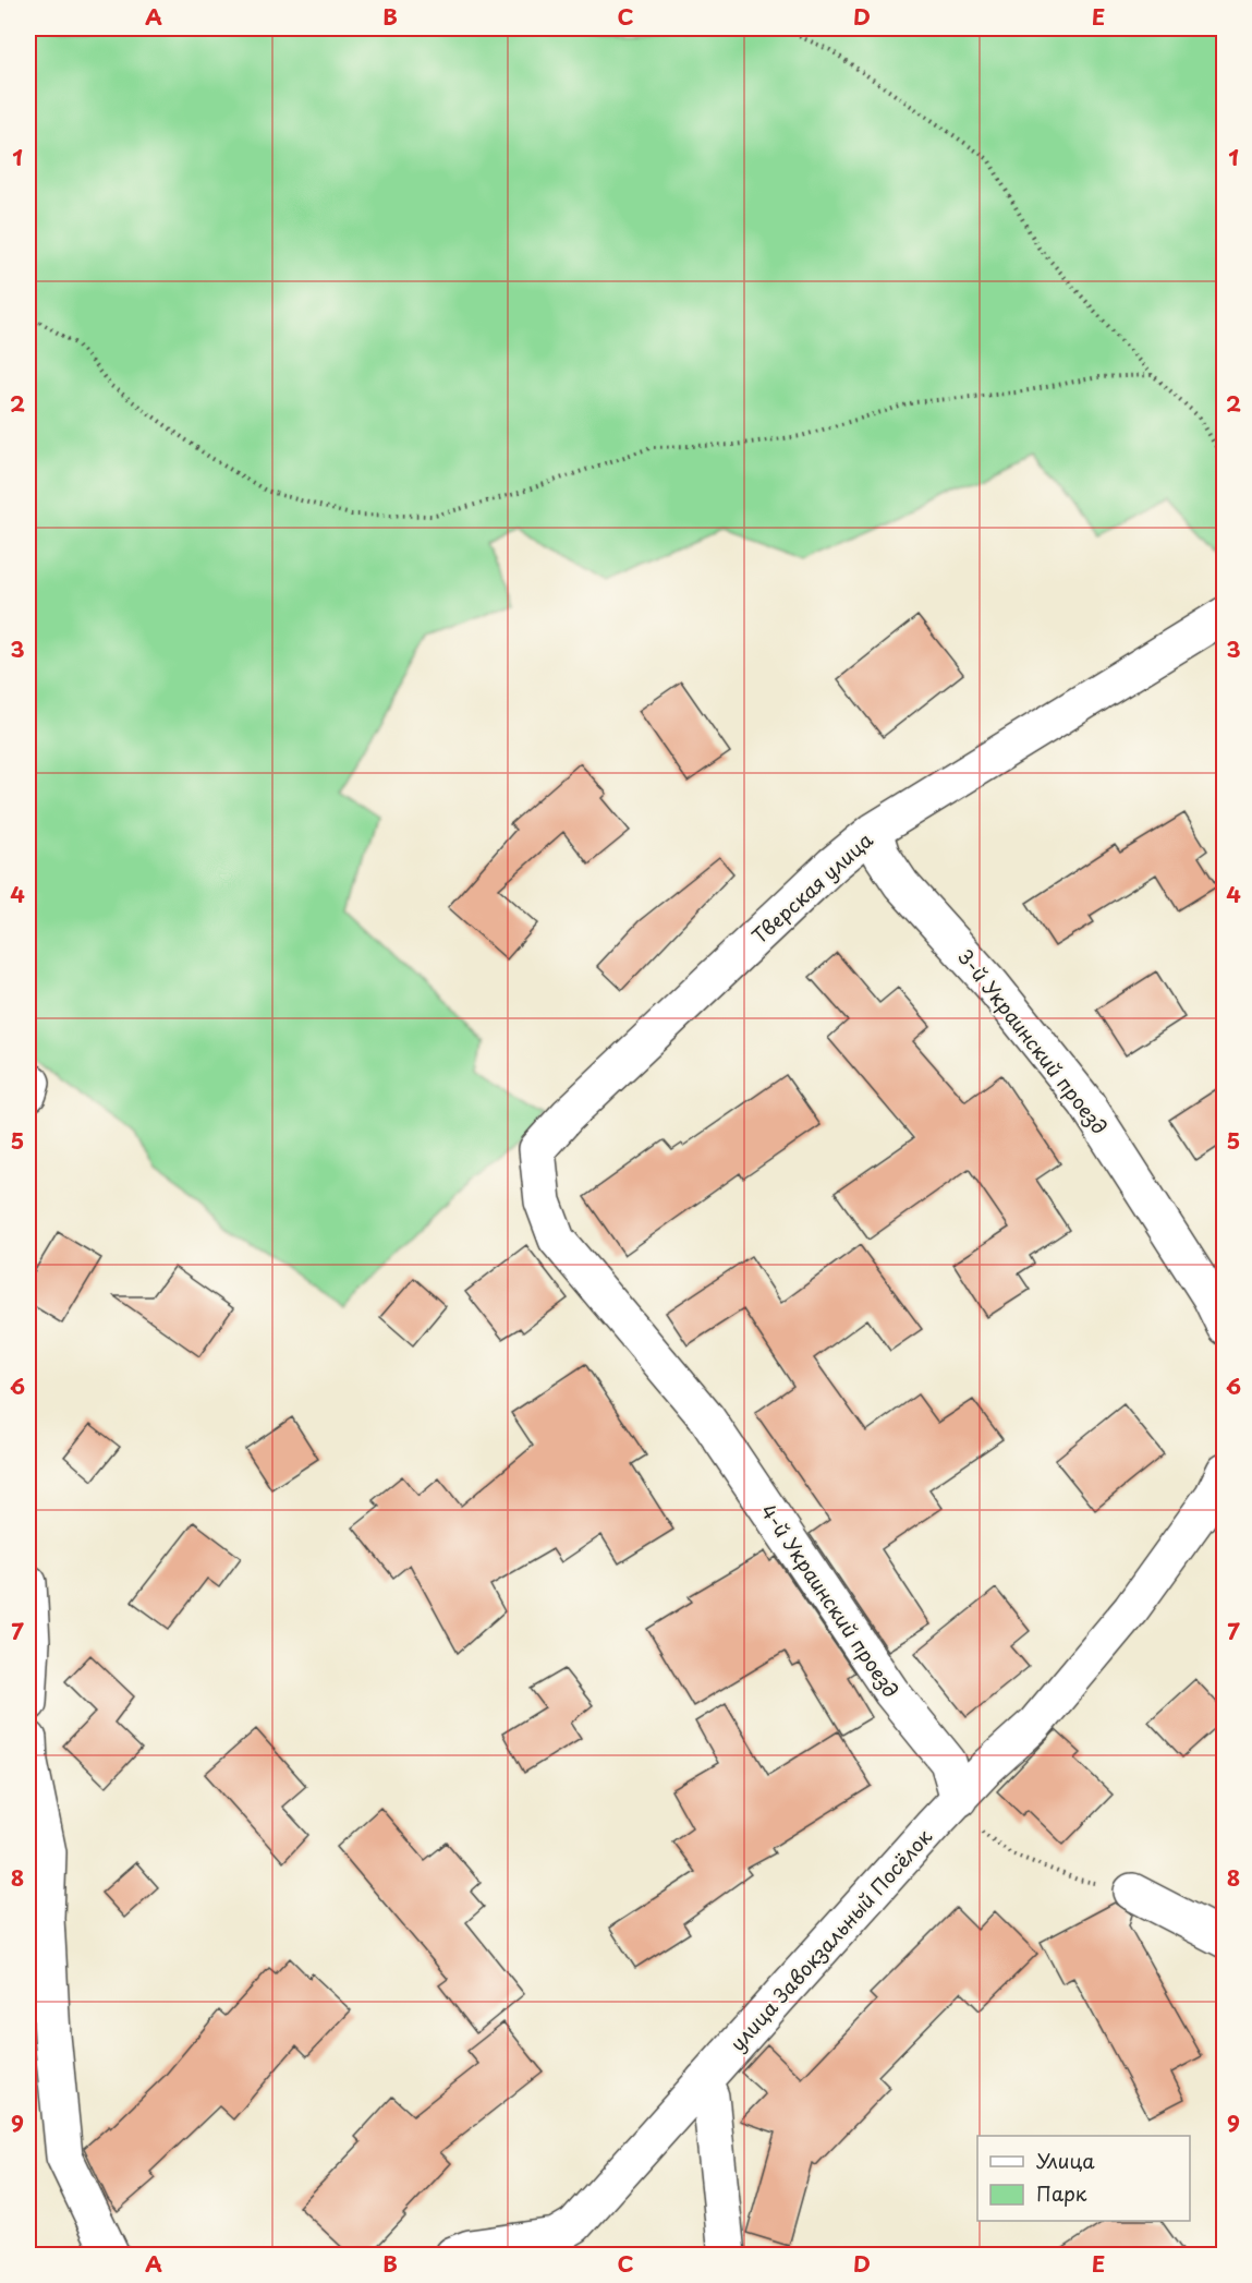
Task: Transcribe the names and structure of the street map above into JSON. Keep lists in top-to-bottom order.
{
  "streets": {
    "street": [
      "Тверская улица",
      "3-й Украинский проезд",
      "4-й Украинский проезд",
      "улица Завокзальный Посёлок"
    ]
  },
  "crossings": [
    ["Тверская улица", "3-й Украинский проезд"],
    ["Тверская улица", "4-й Украинский проезд"],
    ["4-й Украинский проезд", "улица Завокзальный Посёлок"]
  ],
  "legend": ["Улица", "Парк"],
  "grid": {
    "columns": [
      "A",
      "B",
      "C",
      "D",
      "E"
    ],
    "rows": [
      "1",
      "2",
      "3",
      "4",
      "5",
      "6",
      "7",
      "8",
      "9"
    ]
  }
}
